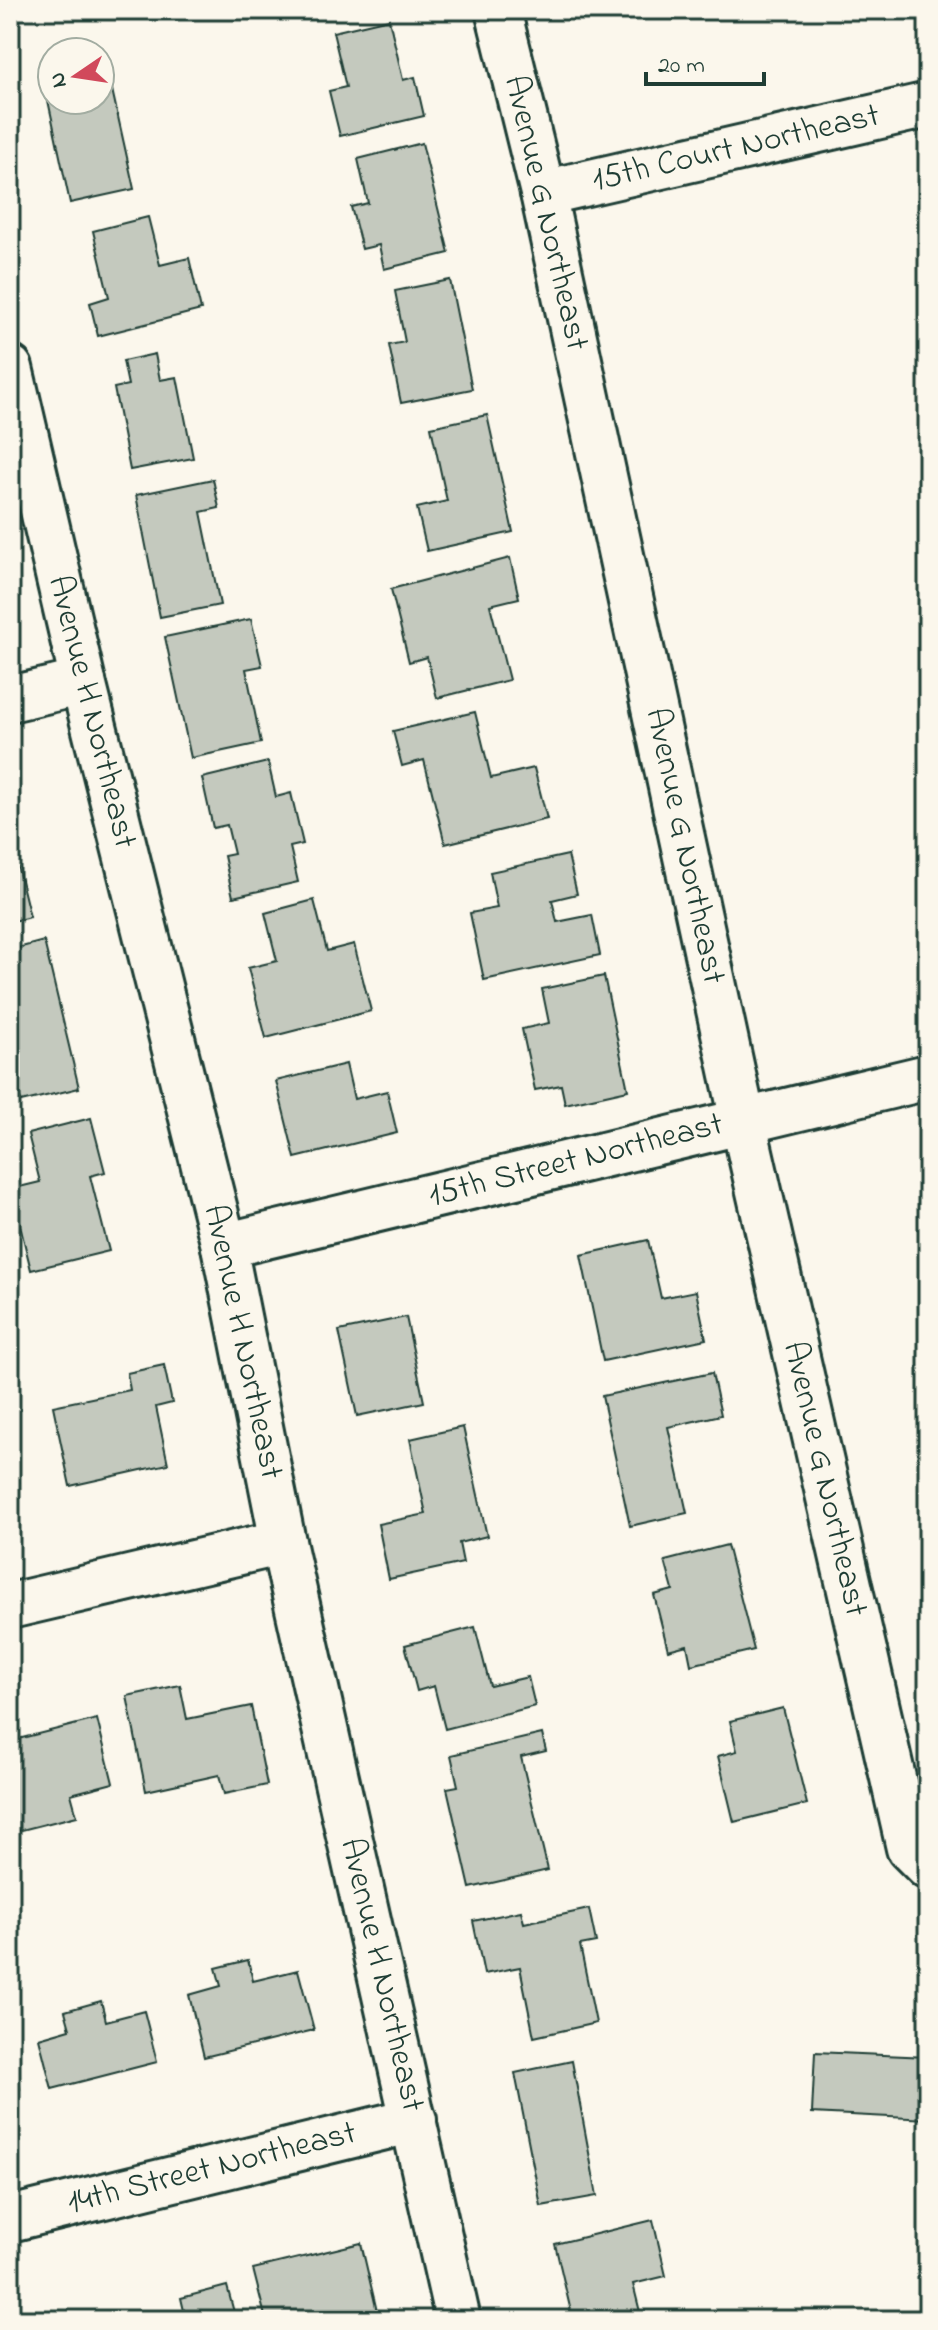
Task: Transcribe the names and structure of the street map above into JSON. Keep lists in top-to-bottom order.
{
  "streets": {
    "street": [
      "15th Court Northeast",
      "Avenue G Northeast",
      "Avenue H Northeast",
      "15th Street Northeast",
      "14th Street Northeast"
    ]
  },
  "crossings": [
    ["15th Court Northeast", "Avenue G Northeast"],
    ["Avenue G Northeast", "15th Street Northeast"],
    ["Avenue H Northeast", "15th Street Northeast"],
    ["Avenue H Northeast", "14th Street Northeast"]
  ],
  "scale_bar": "20 m",
  "north": "left"
}
